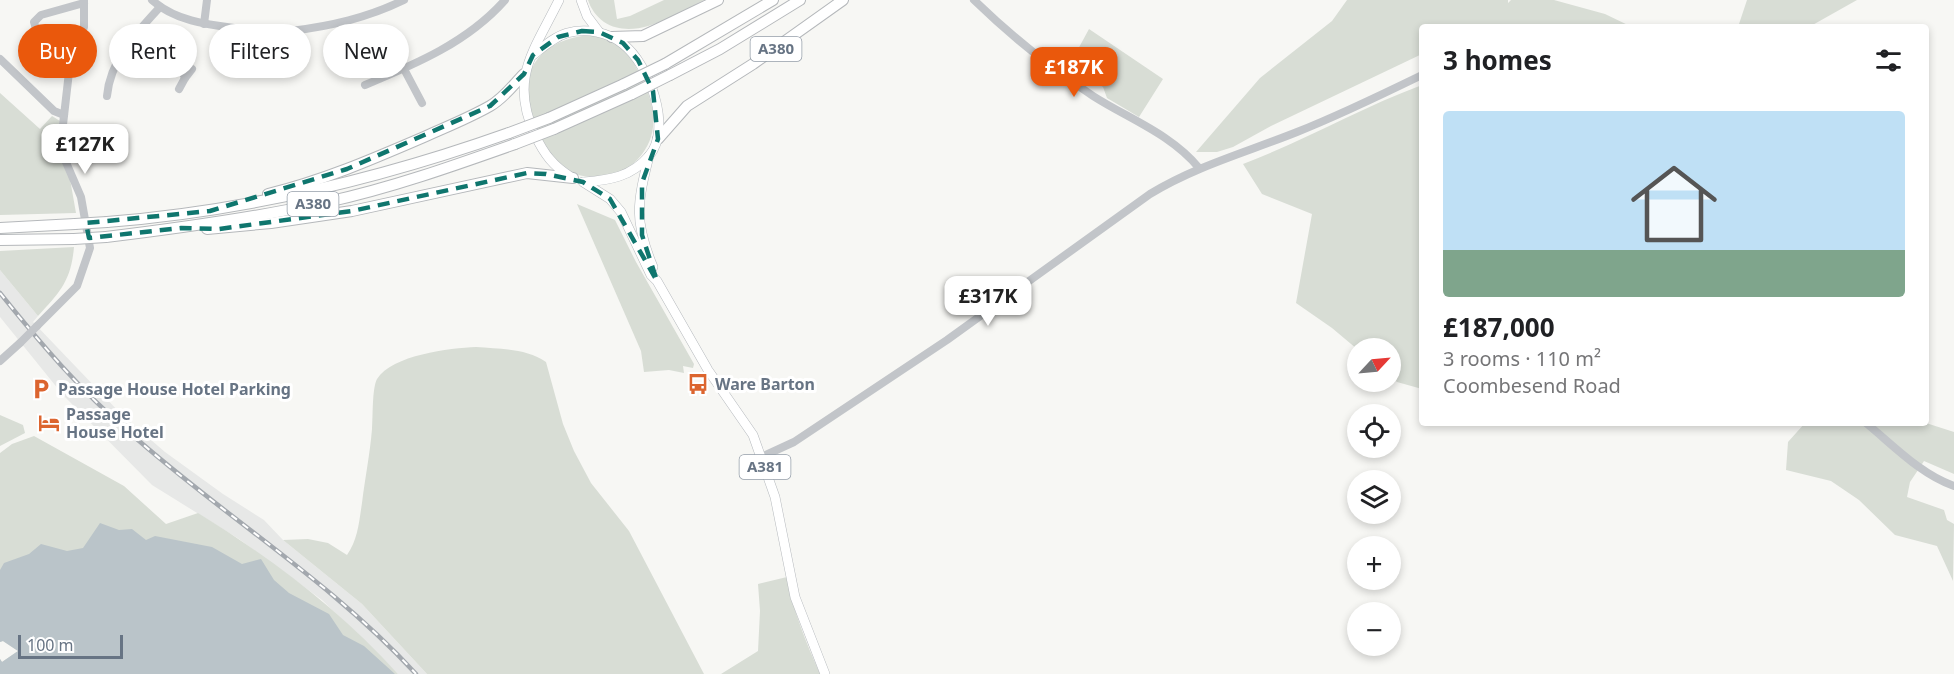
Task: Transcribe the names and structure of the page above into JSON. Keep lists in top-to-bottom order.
{
  "streets": {
    "highway": ["A380"],
    "main road": ["A381"]
  },
  "crossings": [
    ["A380", "A381"]
  ],
  "places": {
    "bus stop": ["Ware Barton"],
    "parking": ["Passage House Hotel Parking"],
    "hotel": ["Passage House Hotel"]
  },
  "scale_bar": "100 m",
  "north": "top right",
  "page": {
    "chip": [
      "Buy",
      "Rent",
      "Filters",
      "New"
    ],
    "heading": "3 homes",
    "price": ["£187K", "£127K", "£317K"],
    "list": [
      {
        "name": "£187,000",
        "note": "3 rooms · 110 m² · Coombesend Road"
      }
    ],
    "map_buttons": ["+", "−"],
    "scale": "100 m"
  }
}
